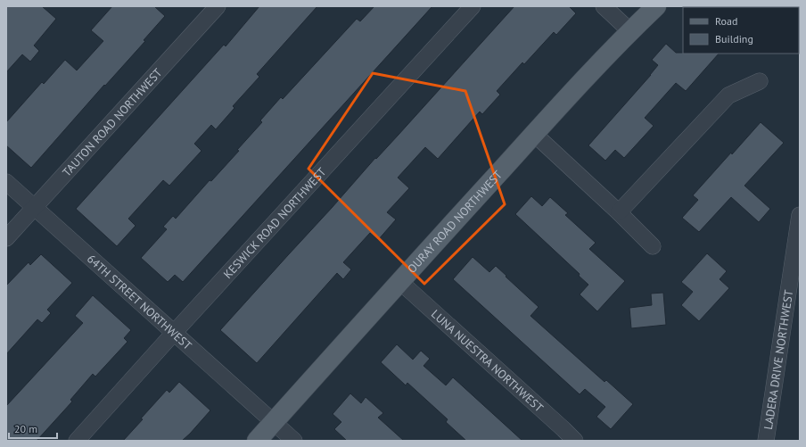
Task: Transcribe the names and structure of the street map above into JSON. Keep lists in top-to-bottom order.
{
  "streets": {
    "main road": ["OURAY ROAD NORTHWEST"],
    "street": [
      "TAUTON ROAD NORTHWEST",
      "KESWICK ROAD NORTHWEST",
      "64TH STREET NORTHWEST",
      "LADERA DRIVE NORTHWEST",
      "LUNA NUESTRA NORTHWEST"
    ]
  },
  "crossings": [
    ["TAUTON ROAD NORTHWEST", "64TH STREET NORTHWEST"],
    ["OURAY ROAD NORTHWEST", "64TH STREET NORTHWEST"],
    ["OURAY ROAD NORTHWEST", "LUNA NUESTRA NORTHWEST"],
    ["KESWICK ROAD NORTHWEST", "64TH STREET NORTHWEST"]
  ],
  "legend": ["Road", "Building"],
  "scale_bar": "20 m"
}
